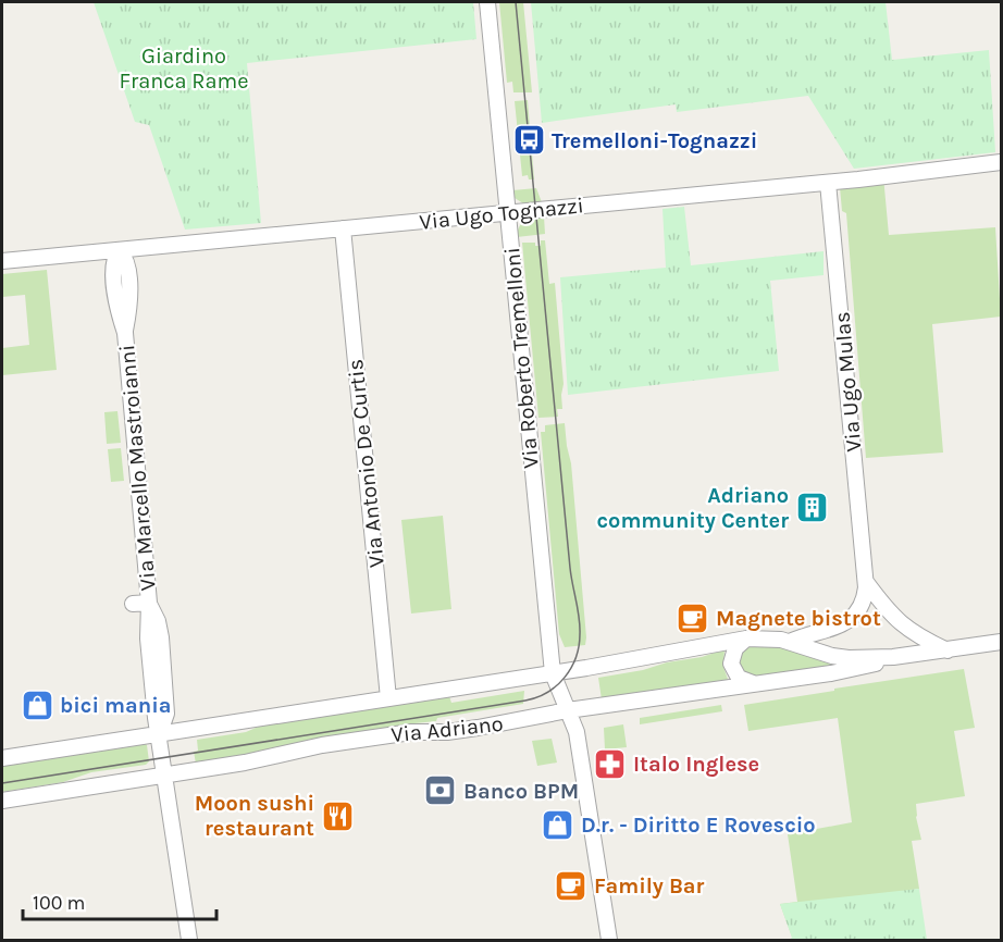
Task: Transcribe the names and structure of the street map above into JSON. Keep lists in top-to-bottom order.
{
  "streets": {
    "street": [
      "Via Ugo Tognazzi",
      "Via Roberto Tremelloni",
      "Via Ugo Mulas",
      "Via Antonio De Curtis",
      "Via Marcello Mastroianni",
      "Via Adriano"
    ]
  },
  "crossings": [
    ["Via Ugo Tognazzi", "Via Roberto Tremelloni"],
    ["Via Ugo Tognazzi", "Via Ugo Mulas"],
    ["Via Ugo Tognazzi", "Via Antonio De Curtis"],
    ["Via Ugo Tognazzi", "Via Marcello Mastroianni"],
    ["Via Roberto Tremelloni", "Via Adriano"],
    ["Via Ugo Mulas", "Via Adriano"],
    ["Via Antonio De Curtis", "Via Adriano"],
    ["Via Marcello Mastroianni", "Via Adriano"]
  ],
  "parks": ["Giardino Franca Rame"],
  "places": {
    "bus stop": ["Tremelloni-Tognazzi"],
    "building": ["Adriano community Center"],
    "cafe": ["Magnete bistrot", "Family Bar"],
    "shop": ["bici mania", "D.r. - Diritto E Rovescio"],
    "pharmacy": ["Italo Inglese"],
    "bank": ["Banco BPM"],
    "restaurant": ["Moon sushi restaurant"]
  },
  "scale_bar": "100 m"
}
